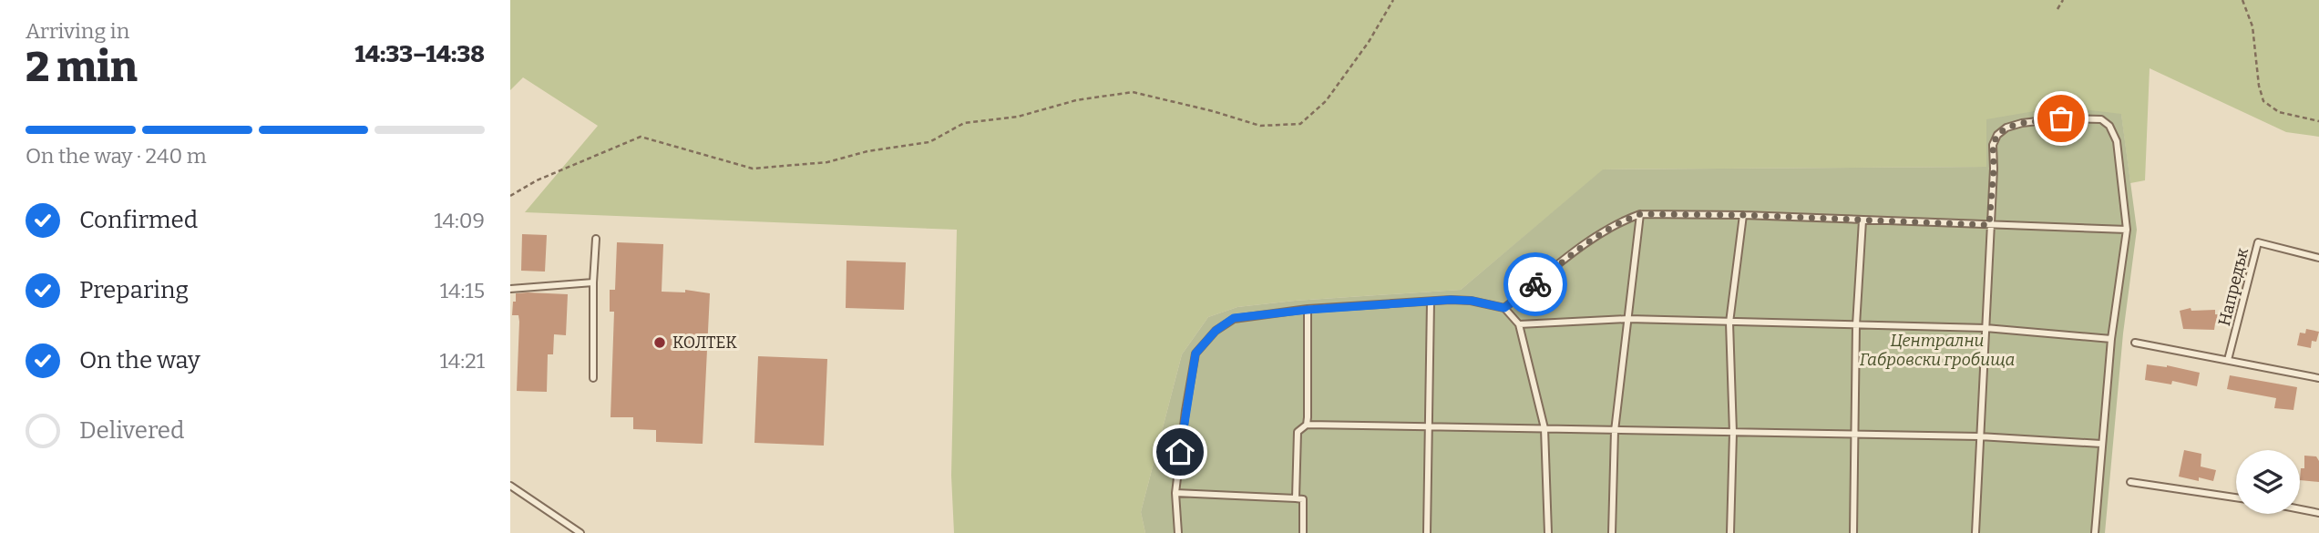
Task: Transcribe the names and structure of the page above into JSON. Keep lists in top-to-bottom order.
{
  "streets": {
    "lane": ["Напредък"]
  },
  "parks": ["Централни Габровски гробища"],
  "places": ["КОЛТЕК"],
  "page": {
    "heading": ["2 min", "Arriving in", "14:33–14:38"],
    "bar": "On the way · 240 m",
    "list": [
      ["Confirmed", "14:09"],
      ["Preparing", "14:15"],
      ["On the way", "14:21"],
      "Delivered"
    ]
  }
}
